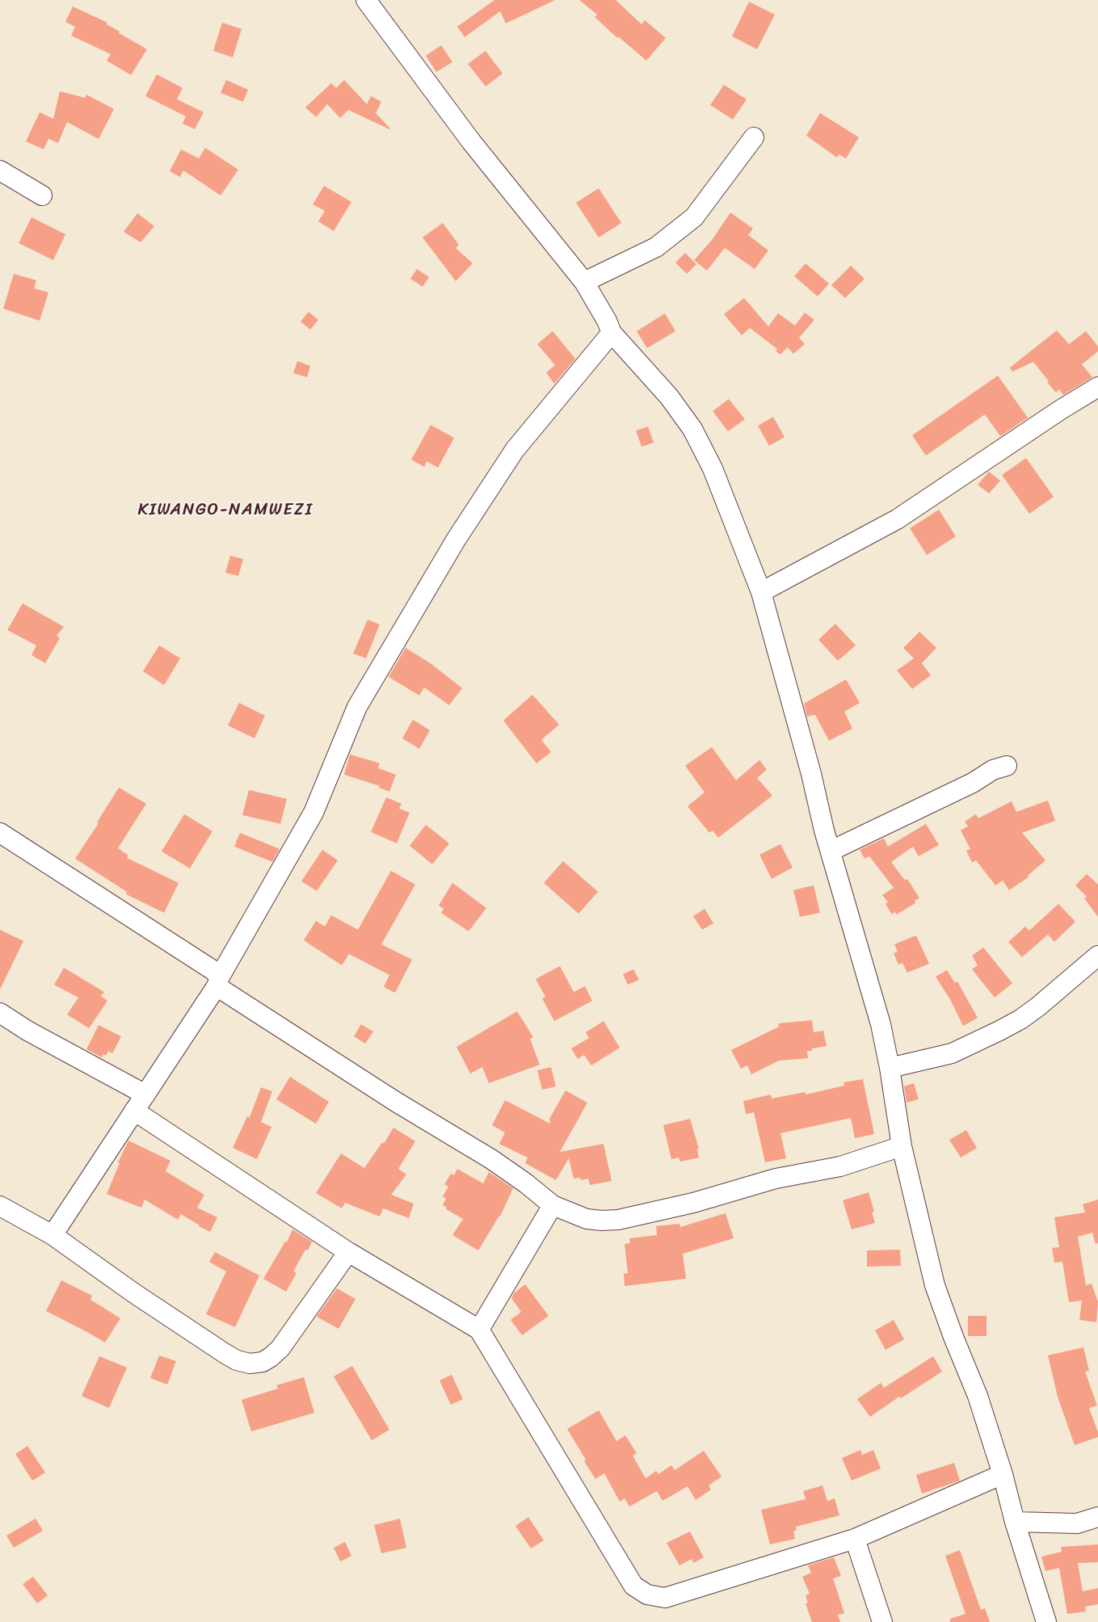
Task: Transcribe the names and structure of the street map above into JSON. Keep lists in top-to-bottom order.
{
  "districts": ["KIWANGO-NAMWEZI"]
}
